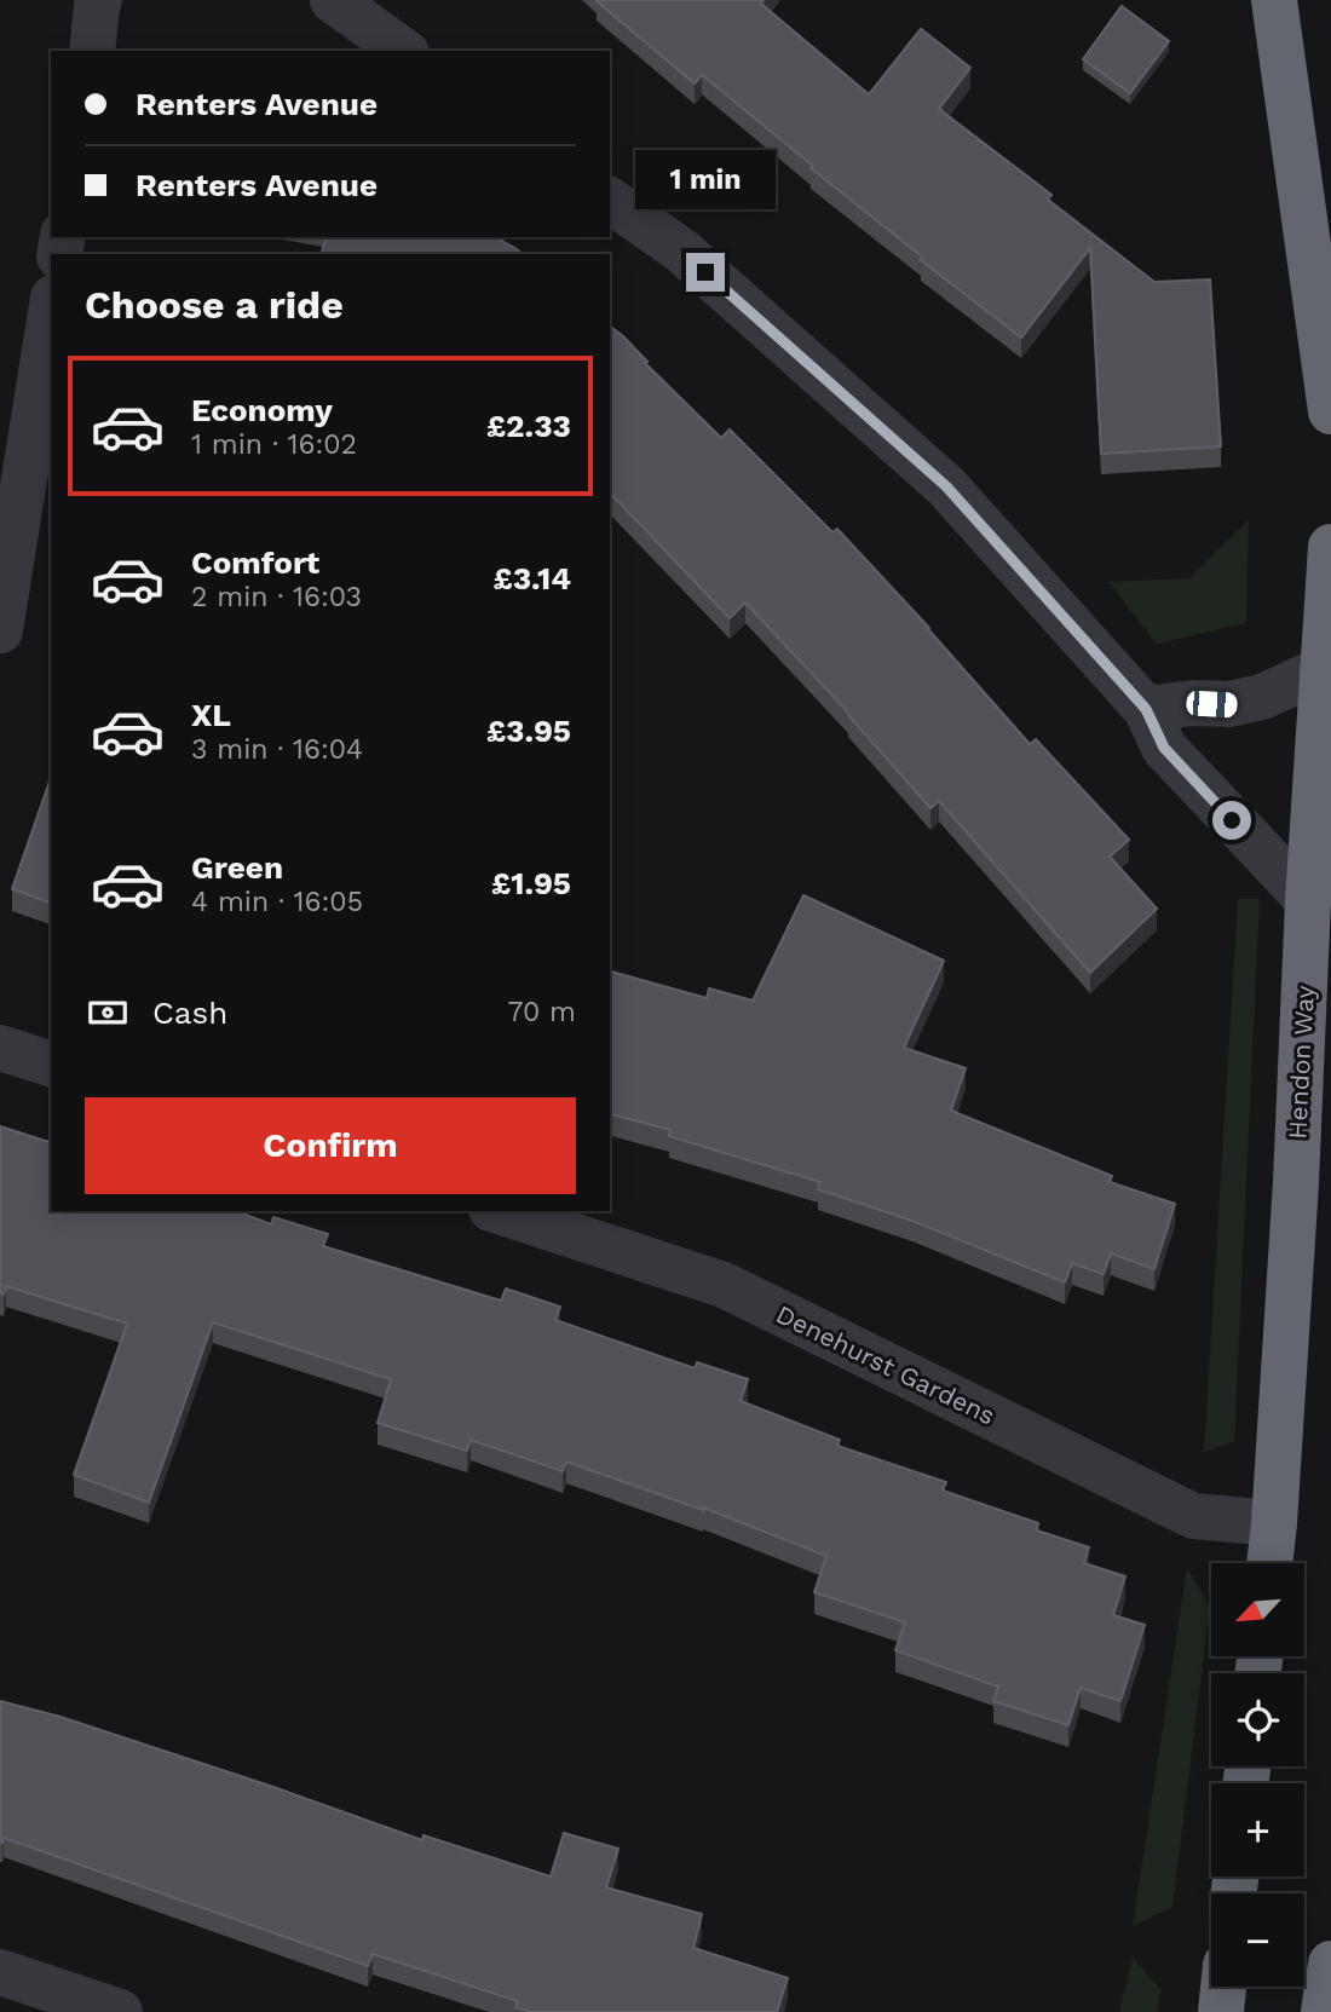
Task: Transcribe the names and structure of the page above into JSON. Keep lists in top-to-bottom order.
{
  "streets": {
    "highway": ["Hendon Way"],
    "street": ["Denehurst Gardens"]
  },
  "crossings": [
    ["Hendon Way", "Denehurst Gardens"]
  ],
  "north": "bottom left",
  "page": {
    "banner": ["Renters Avenue", "Renters Avenue"],
    "bubble": "1 min",
    "heading": "Choose a ride",
    "list": [
      {
        "name": "Economy",
        "note": "1 min · 16:02",
        "value": "£2.33"
      },
      {
        "name": "Comfort",
        "note": "2 min · 16:03",
        "value": "£3.14"
      },
      {
        "name": "XL",
        "note": "3 min · 16:04",
        "value": "£3.95"
      },
      {
        "name": "Green",
        "note": "4 min · 16:05",
        "value": "£1.95"
      }
    ],
    "pay": ["Cash", "70 m"],
    "buttons": "Confirm",
    "map_buttons": ["+", "−"]
  }
}
